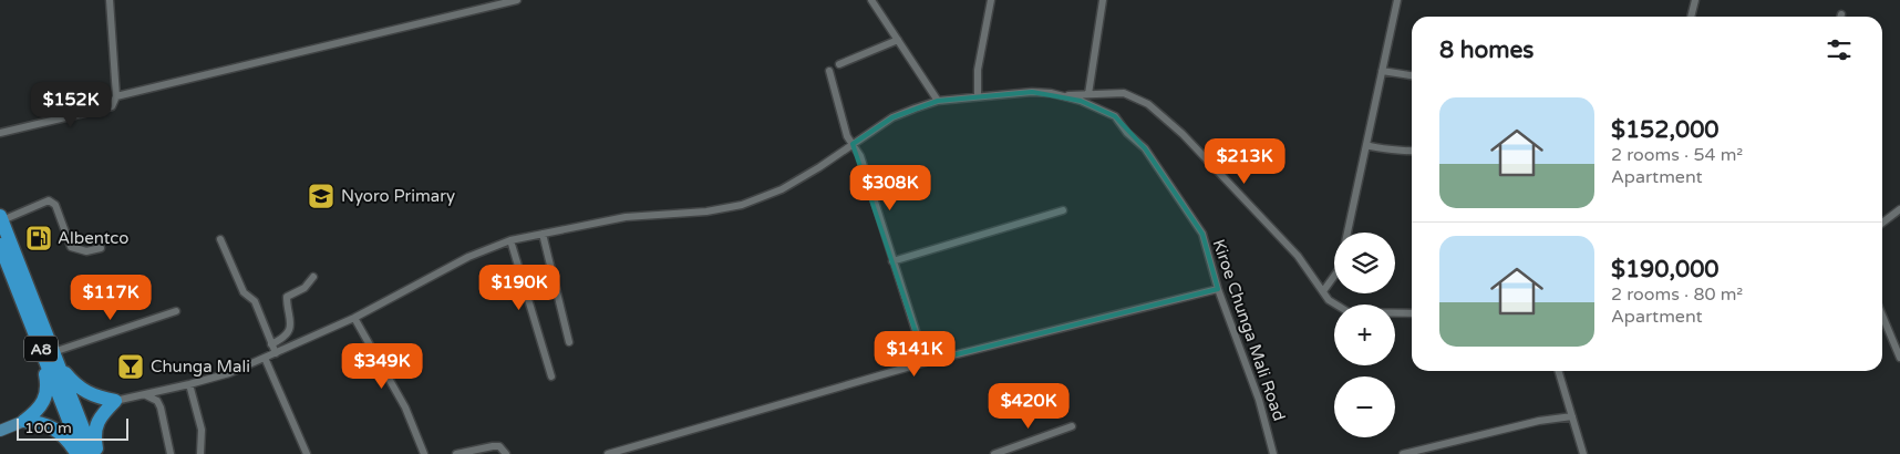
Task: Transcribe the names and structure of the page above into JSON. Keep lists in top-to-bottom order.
{
  "streets": {
    "highway": ["A8"],
    "street": ["Kiroe Chunga Mali Road"]
  },
  "places": {
    "school or university": ["Nyoro Primary"],
    "fuel station": ["Albentco"],
    "bar": ["Chunga Mali"]
  },
  "scale_bar": "100 m",
  "page": {
    "heading": "8 homes",
    "price": [
      "$152K",
      "$213K",
      "$308K",
      "$190K",
      "$117K",
      "$141K",
      "$349K",
      "$420K"
    ],
    "list": [
      {
        "name": "$152,000",
        "note": "2 rooms · 54 m² · Apartment"
      },
      {
        "name": "$190,000",
        "note": "2 rooms · 80 m² · Apartment"
      }
    ],
    "map_buttons": ["+", "−"],
    "scale": "100 m"
  }
}
